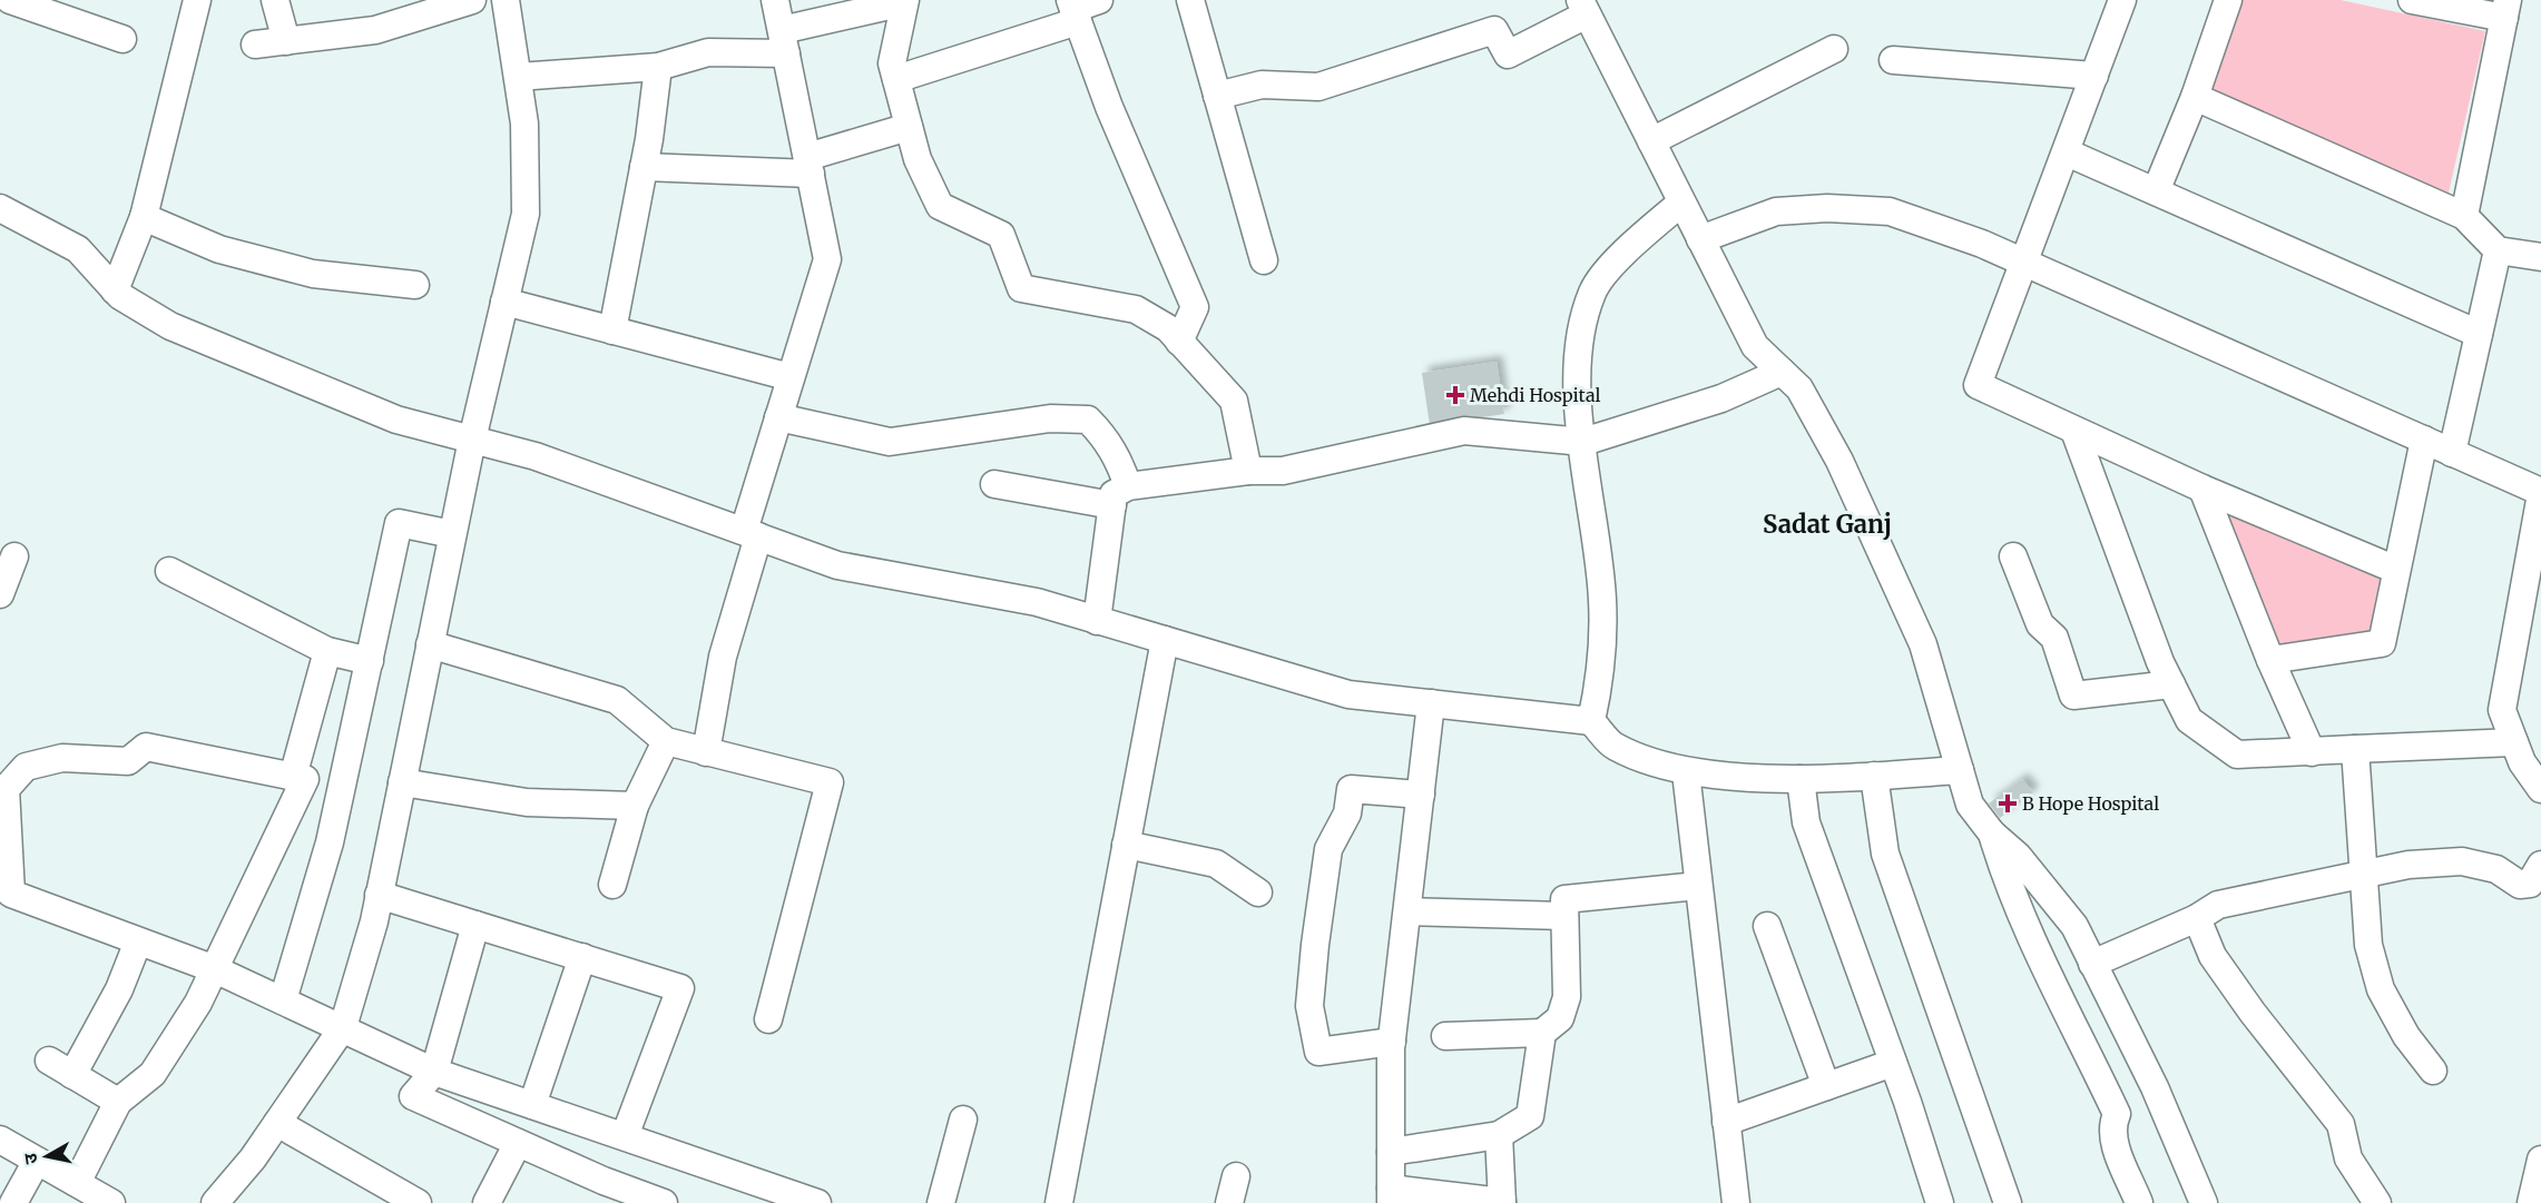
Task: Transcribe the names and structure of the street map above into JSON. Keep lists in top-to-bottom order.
{
  "districts": ["Sadat Ganj"],
  "places": {
    "health": ["Mehdi Hospital", "B Hope Hospital"]
  },
  "north": "left"
}
